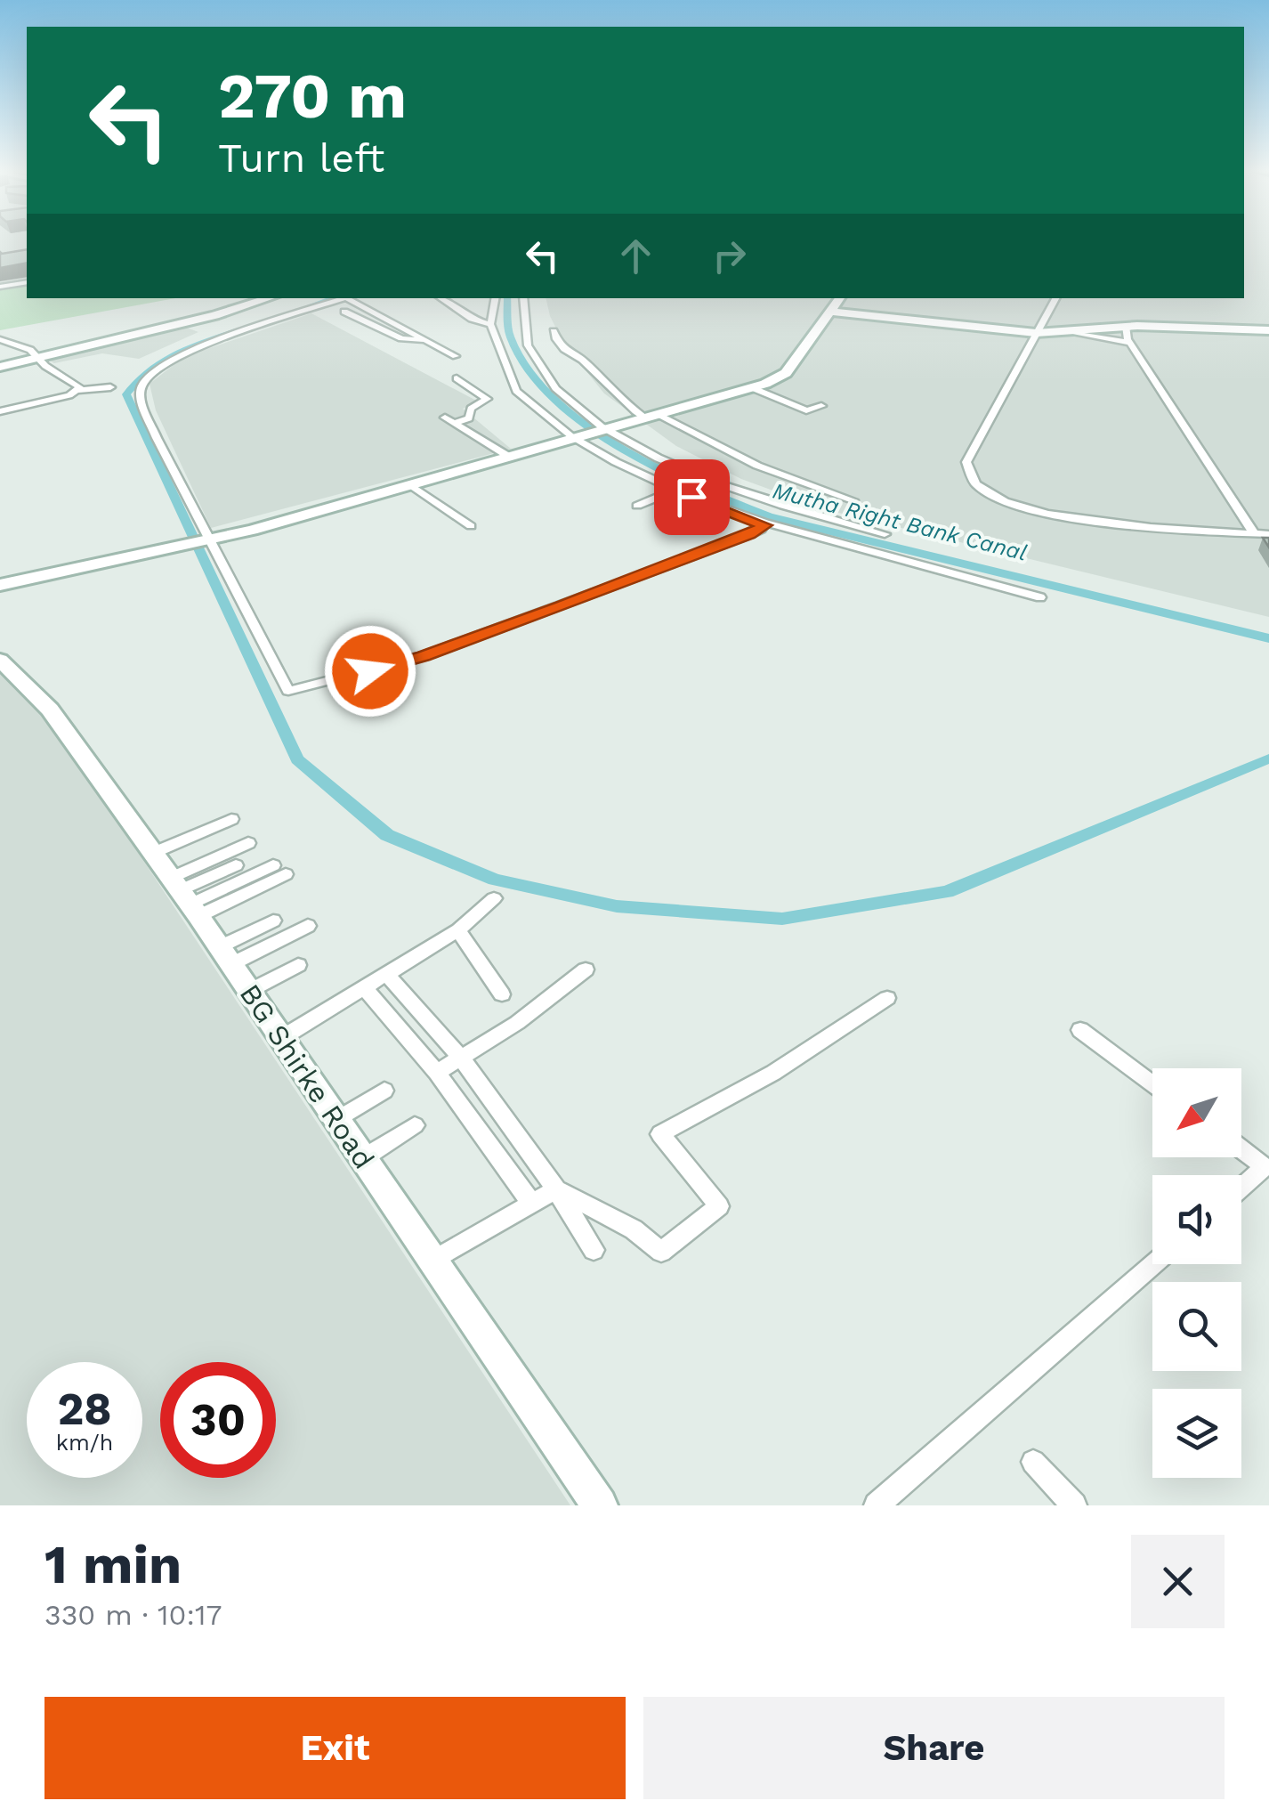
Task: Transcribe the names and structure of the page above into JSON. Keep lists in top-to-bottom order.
{
  "streets": {
    "street": ["BG Shirke Road"]
  },
  "water": ["Mutha Right Bank Canal"],
  "north": "bottom left",
  "page": {
    "turn": ["270 m", "Turn left"],
    "speed": "28 km/h",
    "limit": "30",
    "heading": ["1 min", "330 m · 10:17"],
    "buttons": ["Exit", "Share"]
  }
}
